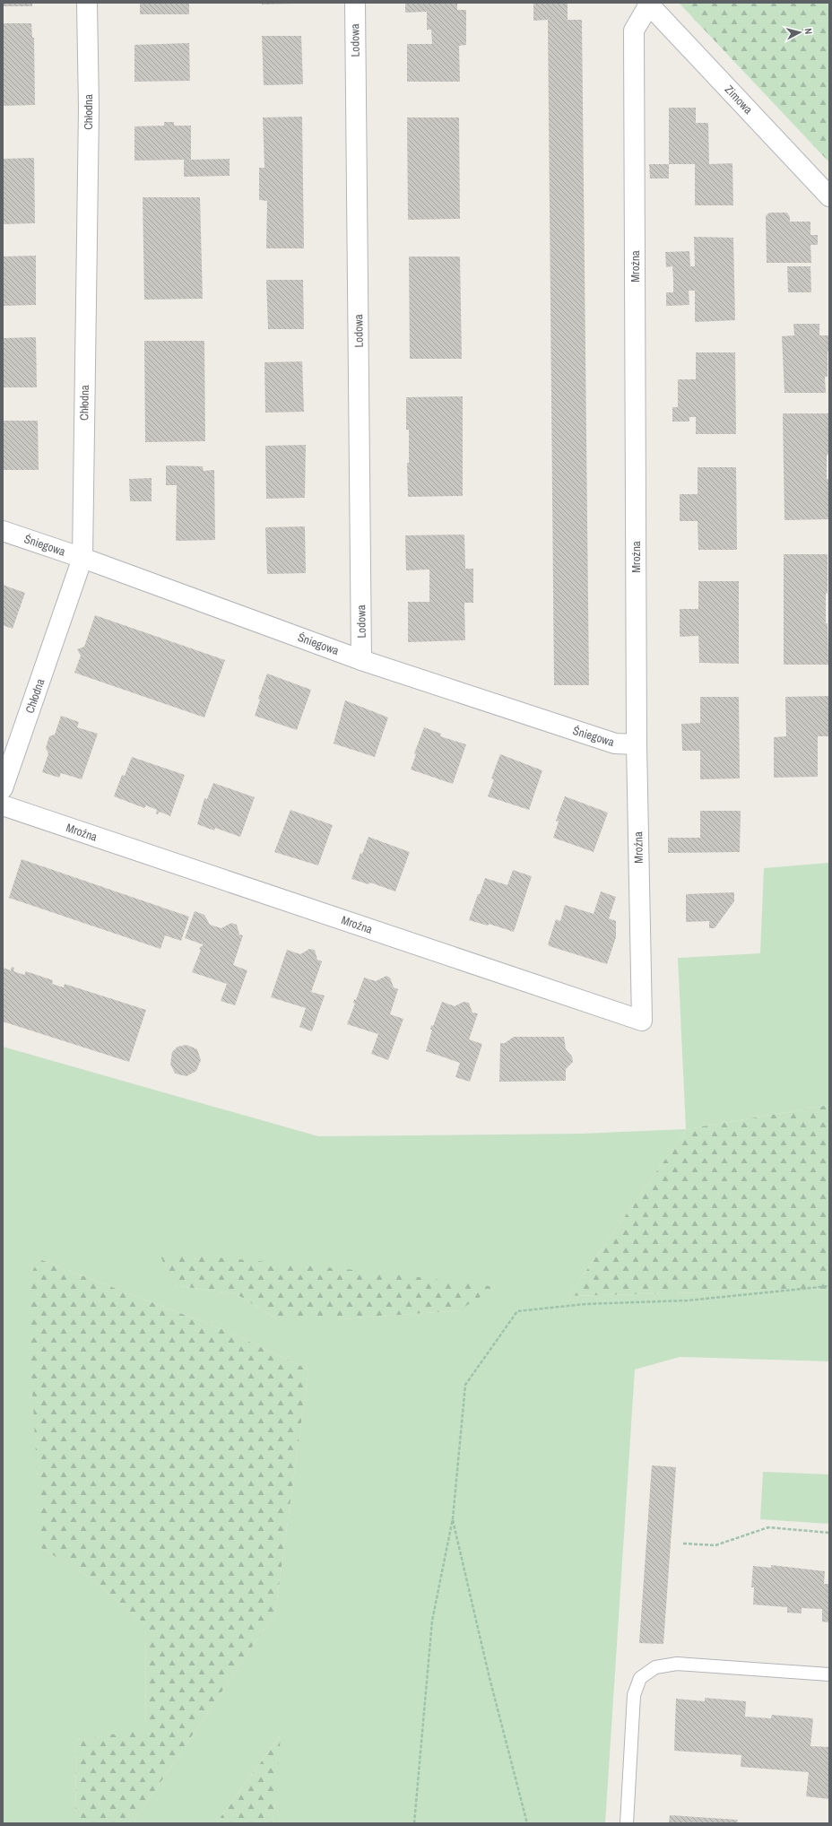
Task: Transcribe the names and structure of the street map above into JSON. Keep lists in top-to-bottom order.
{
  "streets": {
    "street": [
      "Lodowa",
      "Zimowa",
      "Chłodna",
      "Mroźna",
      "Śniegowa"
    ]
  },
  "crossings": [
    ["Lodowa", "Śniegowa"],
    ["Zimowa", "Mroźna"],
    ["Chłodna", "Śniegowa"],
    ["Mroźna", "Śniegowa"]
  ],
  "north": "right"
}
